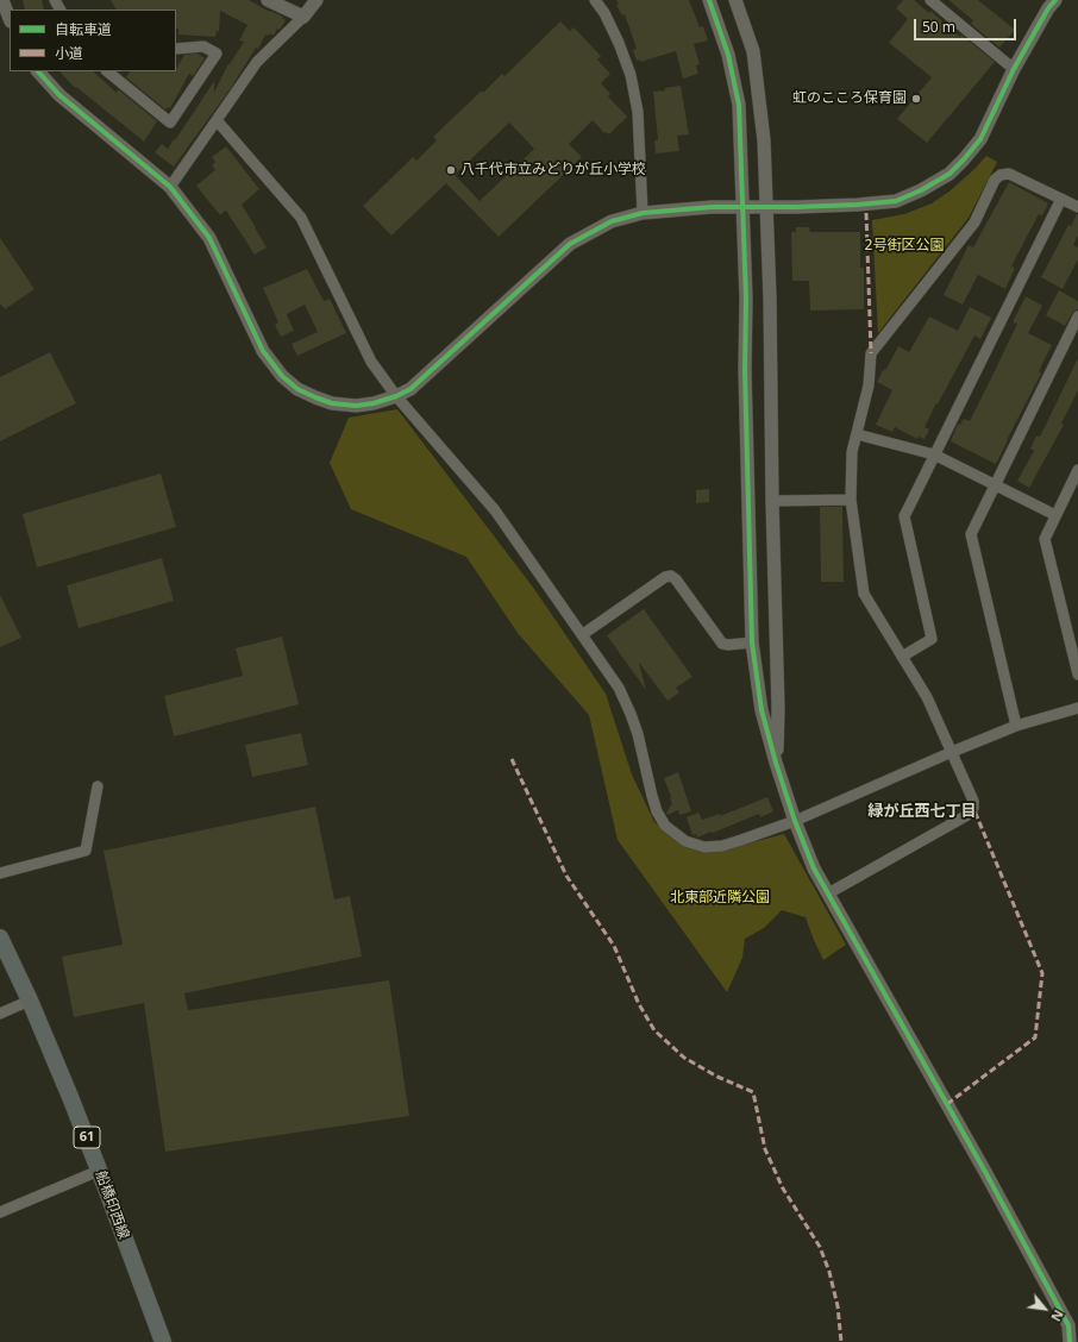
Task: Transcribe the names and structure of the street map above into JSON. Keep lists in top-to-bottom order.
{
  "streets": {
    "main road": ["61", "船橋印西線"]
  },
  "districts": ["緑が丘西七丁目"],
  "parks": ["2号街区公園", "北東部近隣公園"],
  "places": ["虹のこころ保育園", "八千代市立みどりが丘小学校"],
  "legend": ["自転車道", "小道"],
  "scale_bar": "50 m",
  "north": "bottom right"
}
